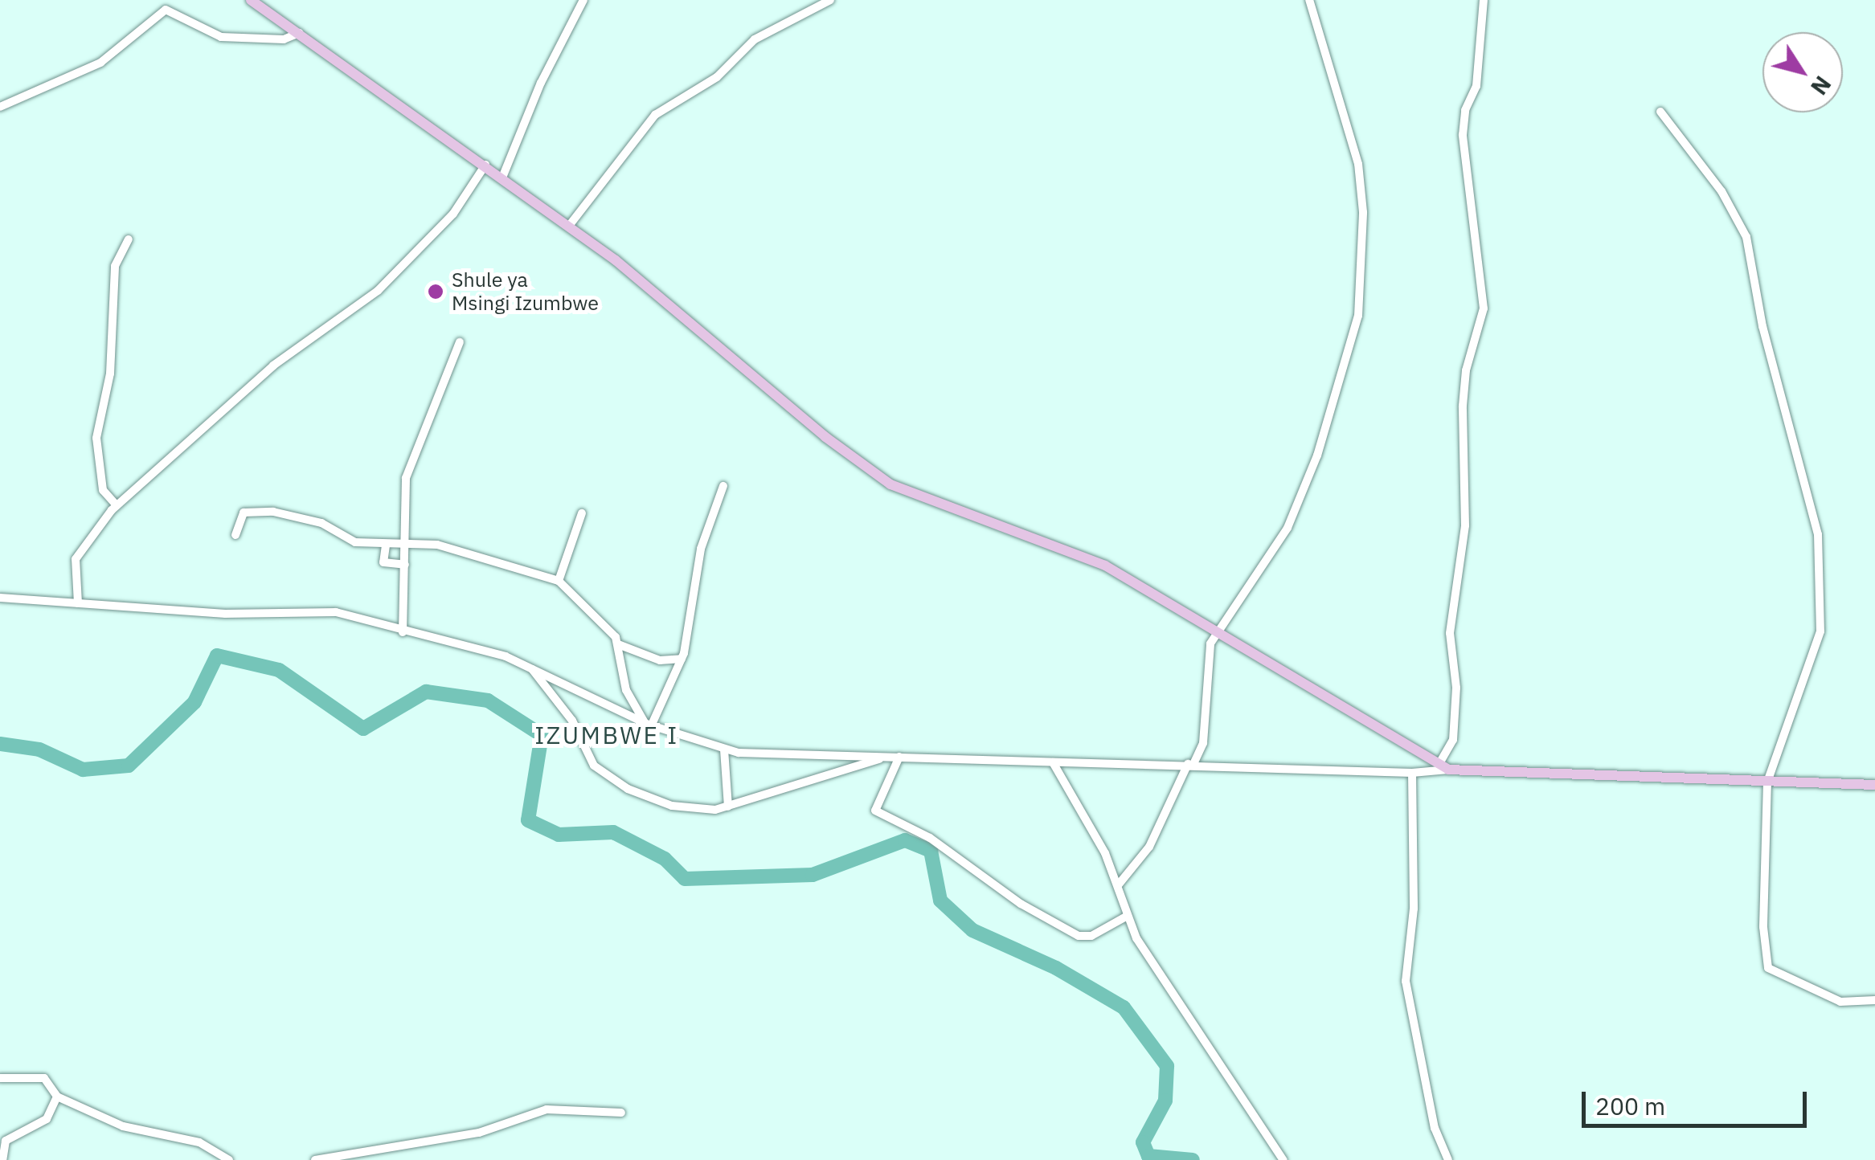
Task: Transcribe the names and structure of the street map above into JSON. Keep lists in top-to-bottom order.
{
  "districts": ["IZUMBWE I"],
  "places": ["Shule ya Msingi Izumbwe"],
  "scale_bar": "200 m",
  "north": "bottom right"
}
